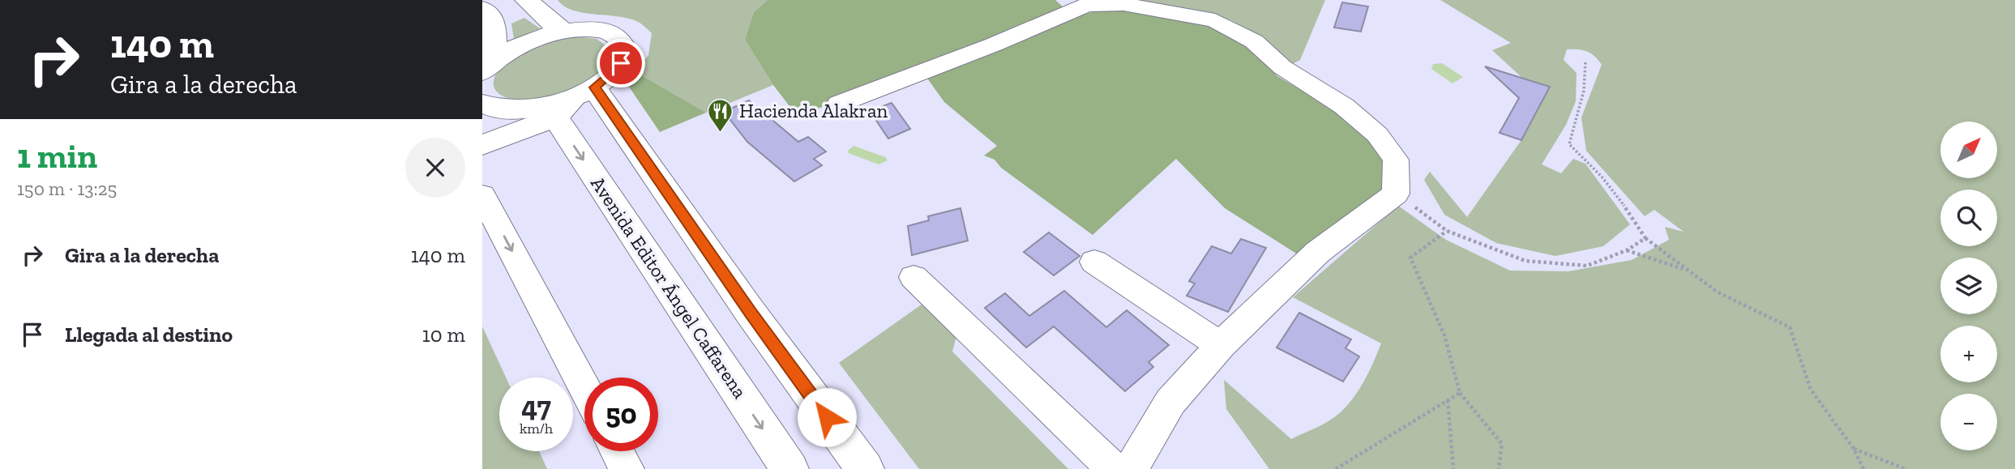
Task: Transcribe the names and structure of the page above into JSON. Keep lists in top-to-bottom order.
{
  "streets": {
    "main road": ["Avenida Editor Ángel Caffarena"]
  },
  "places": {
    "restaurant": ["Hacienda Alakran"]
  },
  "north": "top right",
  "page": {
    "turn": ["140 m", "Gira a la derecha"],
    "heading": ["1 min", "150 m · 13:25"],
    "map_buttons": ["+", "−"],
    "list": [
      {
        "name": "Gira a la derecha",
        "value": "140 m"
      },
      {
        "name": "Llegada al destino",
        "value": "10 m"
      }
    ],
    "speed": "47 km/h",
    "limit": "50"
  }
}
